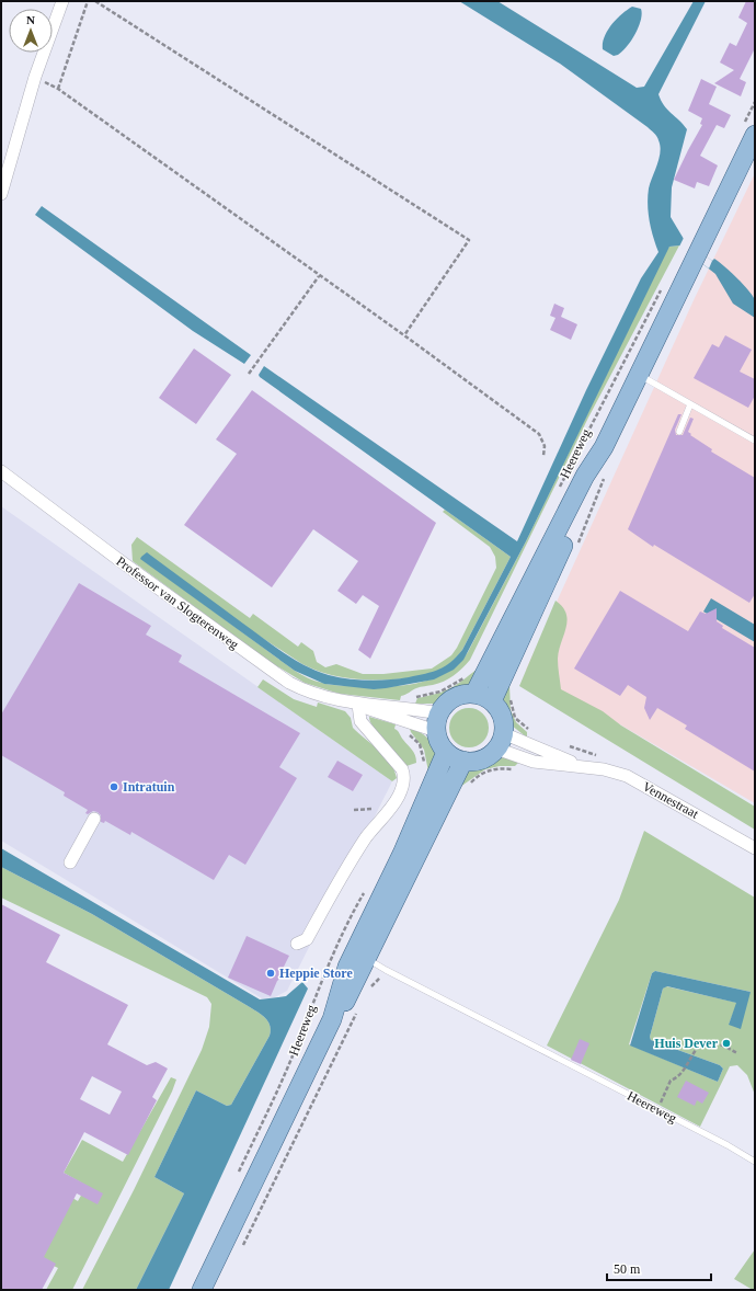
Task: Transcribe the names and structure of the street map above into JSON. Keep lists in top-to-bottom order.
{
  "streets": {
    "main road": ["Heereweg"],
    "street": ["Professor van Slogterenweg", "Vennestraat"]
  },
  "crossings": [
    ["Heereweg", "Professor van Slogterenweg"],
    ["Heereweg", "Vennestraat"],
    ["Professor van Slogterenweg", "Vennestraat"]
  ],
  "places": ["Intratuin", "Heppie Store", "Huis Dever"],
  "scale_bar": "50 m",
  "north": "top"
}
